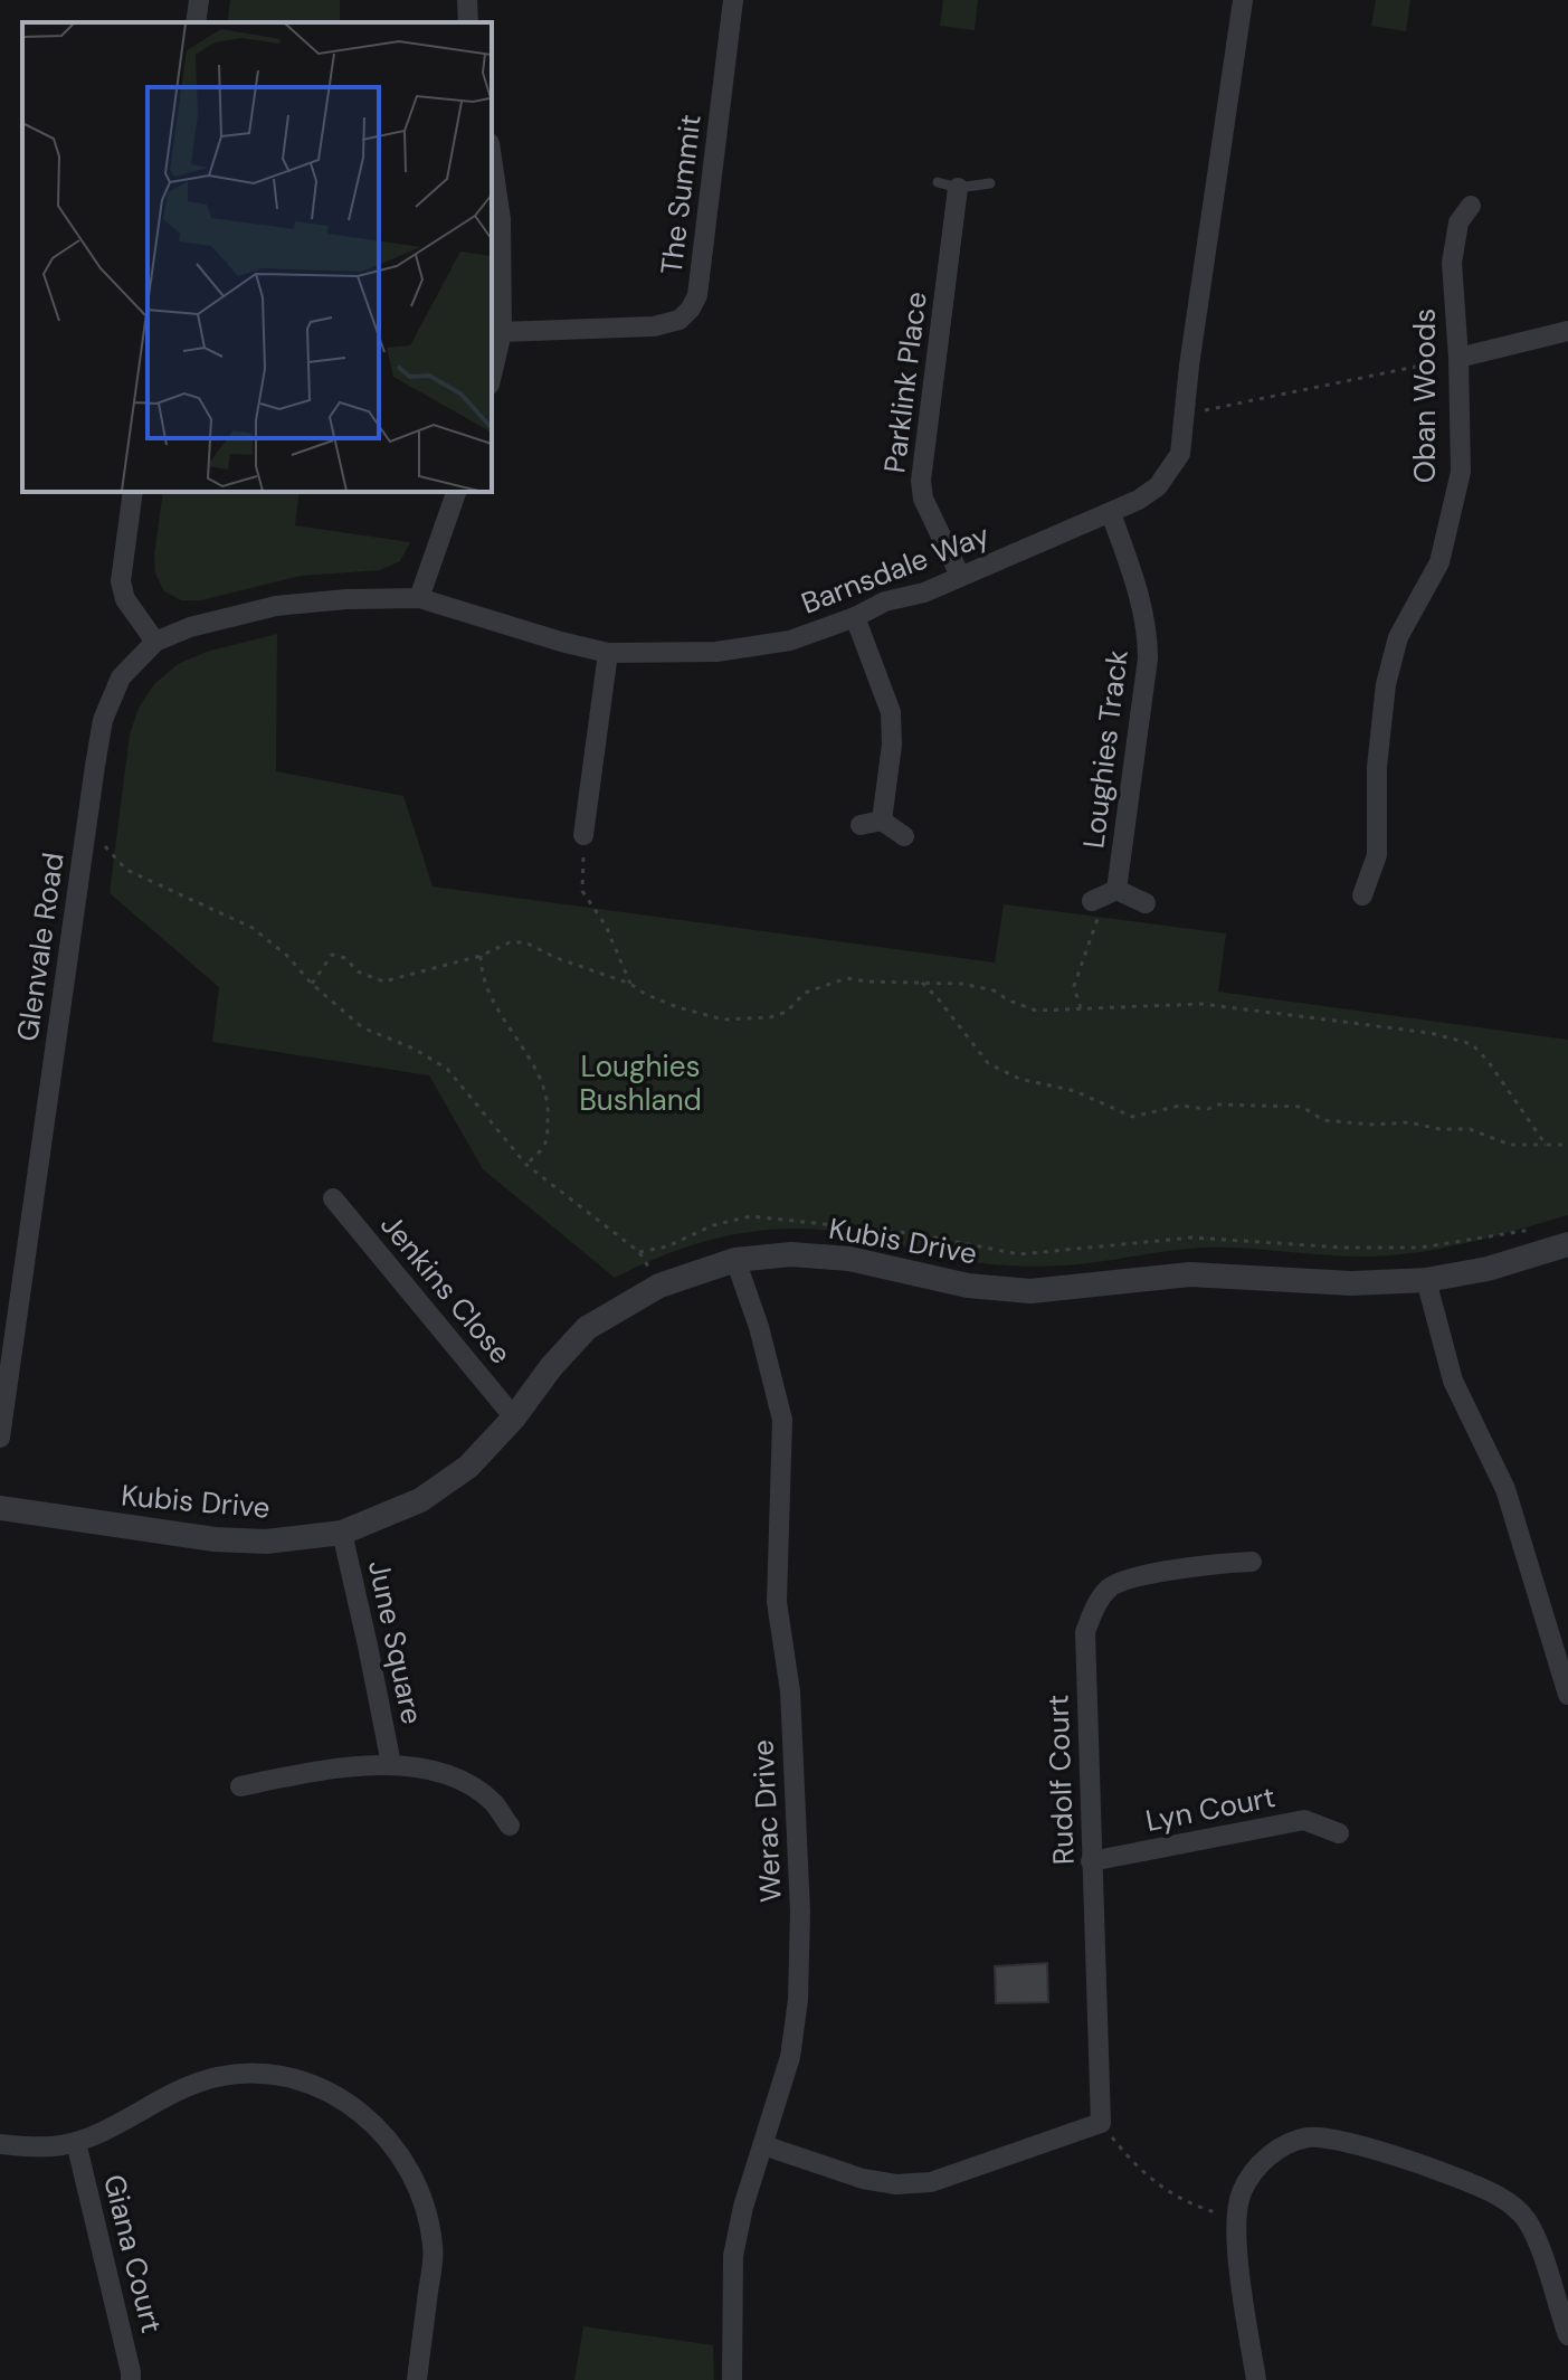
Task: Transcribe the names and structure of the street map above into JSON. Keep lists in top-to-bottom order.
{
  "streets": {
    "street": [
      "The Summit",
      "Parklink Place",
      "Oban Woods",
      "Barnsdale Way",
      "Loughies Track",
      "Glenvale Road",
      "Kubis Drive",
      "Jenkins Close",
      "June Square",
      "Rudolf Court",
      "Lyn Court",
      "Werac Drive",
      "Giana Court"
    ]
  },
  "crossings": [
    ["Parklink Place", "Barnsdale Way"],
    ["Barnsdale Way", "Loughies Track"],
    ["Barnsdale Way", "Glenvale Road"],
    ["Kubis Drive", "Jenkins Close"],
    ["Kubis Drive", "June Square"],
    ["Kubis Drive", "Werac Drive"],
    ["Rudolf Court", "Lyn Court"]
  ],
  "parks": ["Loughies Bushland"]
}
